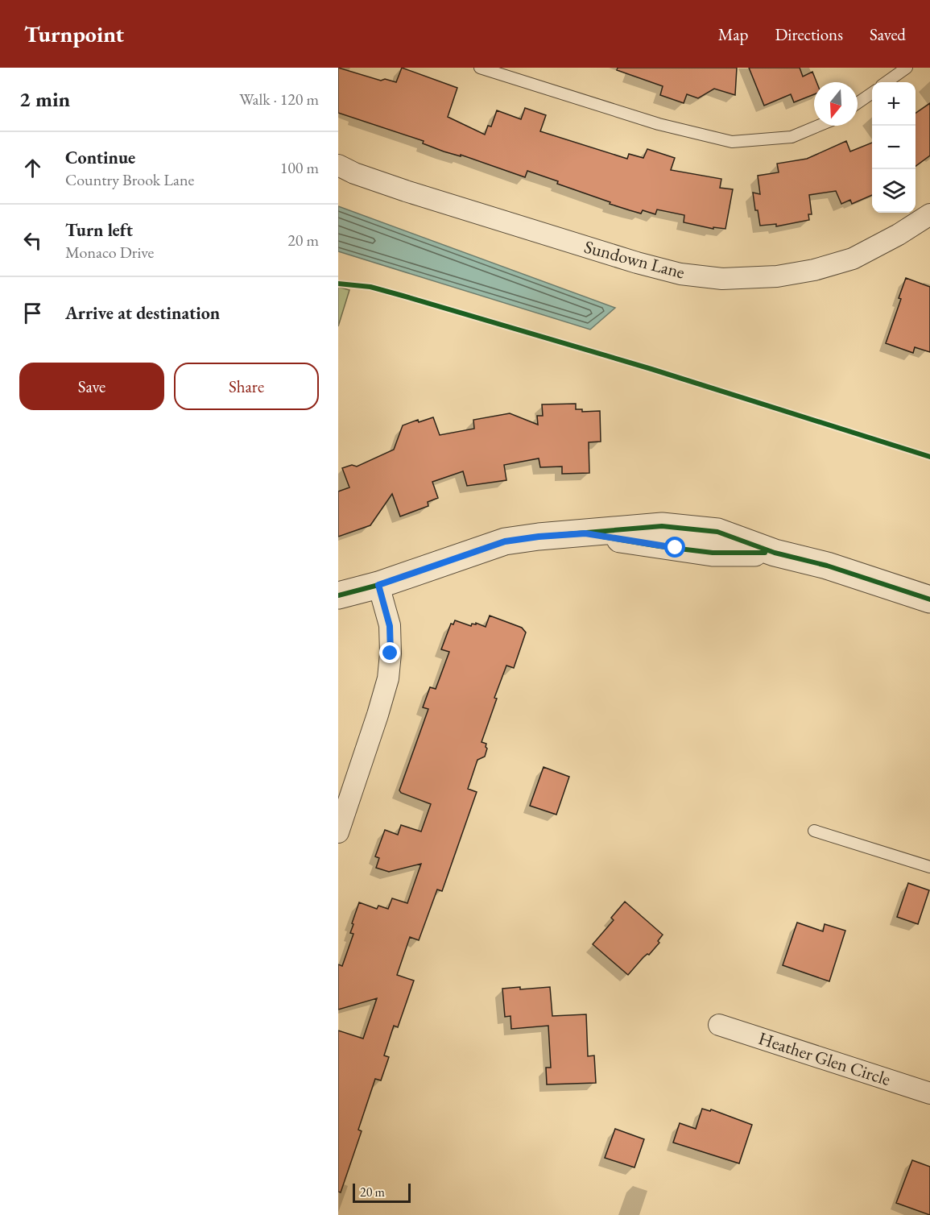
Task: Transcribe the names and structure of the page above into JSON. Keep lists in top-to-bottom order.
{
  "streets": {
    "street": ["Sundown Lane", "Heather Glen Circle"]
  },
  "scale_bar": "20 m",
  "north": "bottom",
  "page": {
    "header": "Turnpoint",
    "nav": ["Map", "Directions", "Saved"],
    "heading": ["2 min", "Walk · 120 m"],
    "map_buttons": ["+", "−"],
    "list": [
      ["Continue", "Country Brook Lane", "100 m"],
      ["Turn left", "Monaco Drive", "20 m"],
      "Arrive at destination"
    ],
    "buttons": ["Save", "Share"],
    "scale": "20 m"
  }
}
